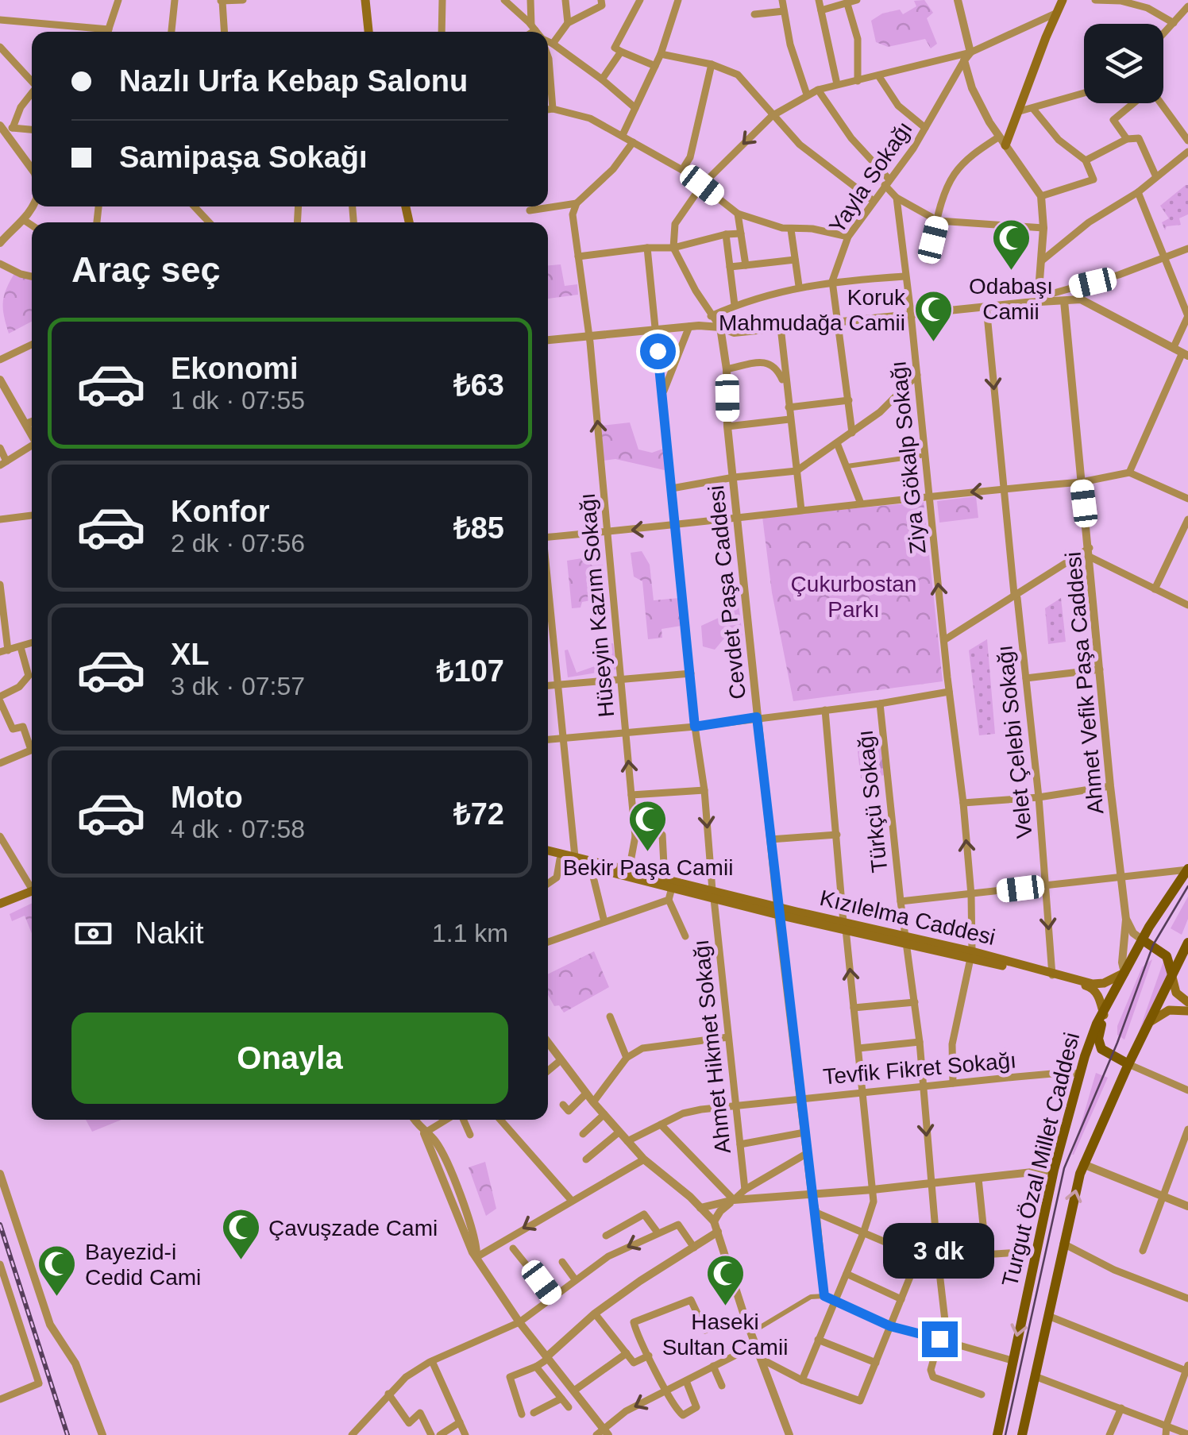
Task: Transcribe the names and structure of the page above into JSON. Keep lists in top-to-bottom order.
{
  "streets": {
    "main road": ["Kızılelma Caddesi", "Turgut Özal Millet Caddesi"],
    "street": [
      "Yayla Sokağı",
      "Ziya Gökalp Sokağı",
      "Cevdet Paşa Caddesi",
      "Hüseyin Kazım Sokağı",
      "Ahmet Vefik Paşa Caddesi",
      "Velet Çelebi Sokağı",
      "Türkçü Sokağı",
      "Ahmet Hikmet Sokağı",
      "Tevfik Fikret Sokağı"
    ]
  },
  "crossings": [
    ["Ziya Gökalp Sokağı", "Kızılelma Caddesi"],
    ["Ziya Gökalp Sokağı", "Tevfik Fikret Sokağı"],
    ["Cevdet Paşa Caddesi", "Kızılelma Caddesi"],
    ["Cevdet Paşa Caddesi", "Tevfik Fikret Sokağı"],
    ["Hüseyin Kazım Sokağı", "Kızılelma Caddesi"],
    ["Ahmet Vefik Paşa Caddesi", "Kızılelma Caddesi"],
    ["Ahmet Vefik Paşa Caddesi", "Turgut Özal Millet Caddesi"],
    ["Velet Çelebi Sokağı", "Kızılelma Caddesi"],
    ["Türkçü Sokağı", "Kızılelma Caddesi"],
    ["Türkçü Sokağı", "Tevfik Fikret Sokağı"],
    ["Kızılelma Caddesi", "Ahmet Hikmet Sokağı"],
    ["Kızılelma Caddesi", "Turgut Özal Millet Caddesi"],
    ["Ahmet Hikmet Sokağı", "Tevfik Fikret Sokağı"],
    ["Tevfik Fikret Sokağı", "Turgut Özal Millet Caddesi"]
  ],
  "one_way": ["Hüseyin Kazım Sokağı", "Velet Çelebi Sokağı"],
  "parks": ["Çukurbostan Parkı"],
  "places": {
    "mosque": [
      "Odabaşı Camii",
      "Koruk Mahmudağa Camii",
      "Bekir Paşa Camii",
      "Çavuşzade Cami",
      "Bayezid-i Cedid Cami",
      "Haseki Sultan Camii"
    ]
  },
  "page": {
    "banner": ["Nazlı Urfa Kebap Salonu", "Samipaşa Sokağı"],
    "heading": "Araç seç",
    "list": [
      {
        "name": "Ekonomi",
        "note": "1 dk · 07:55",
        "value": "₺63"
      },
      {
        "name": "Konfor",
        "note": "2 dk · 07:56",
        "value": "₺85"
      },
      {
        "name": "XL",
        "note": "3 dk · 07:57",
        "value": "₺107"
      },
      {
        "name": "Moto",
        "note": "4 dk · 07:58",
        "value": "₺72"
      }
    ],
    "pay": ["Nakit", "1.1 km"],
    "buttons": "Onayla",
    "bubble": "3 dk"
  }
}
